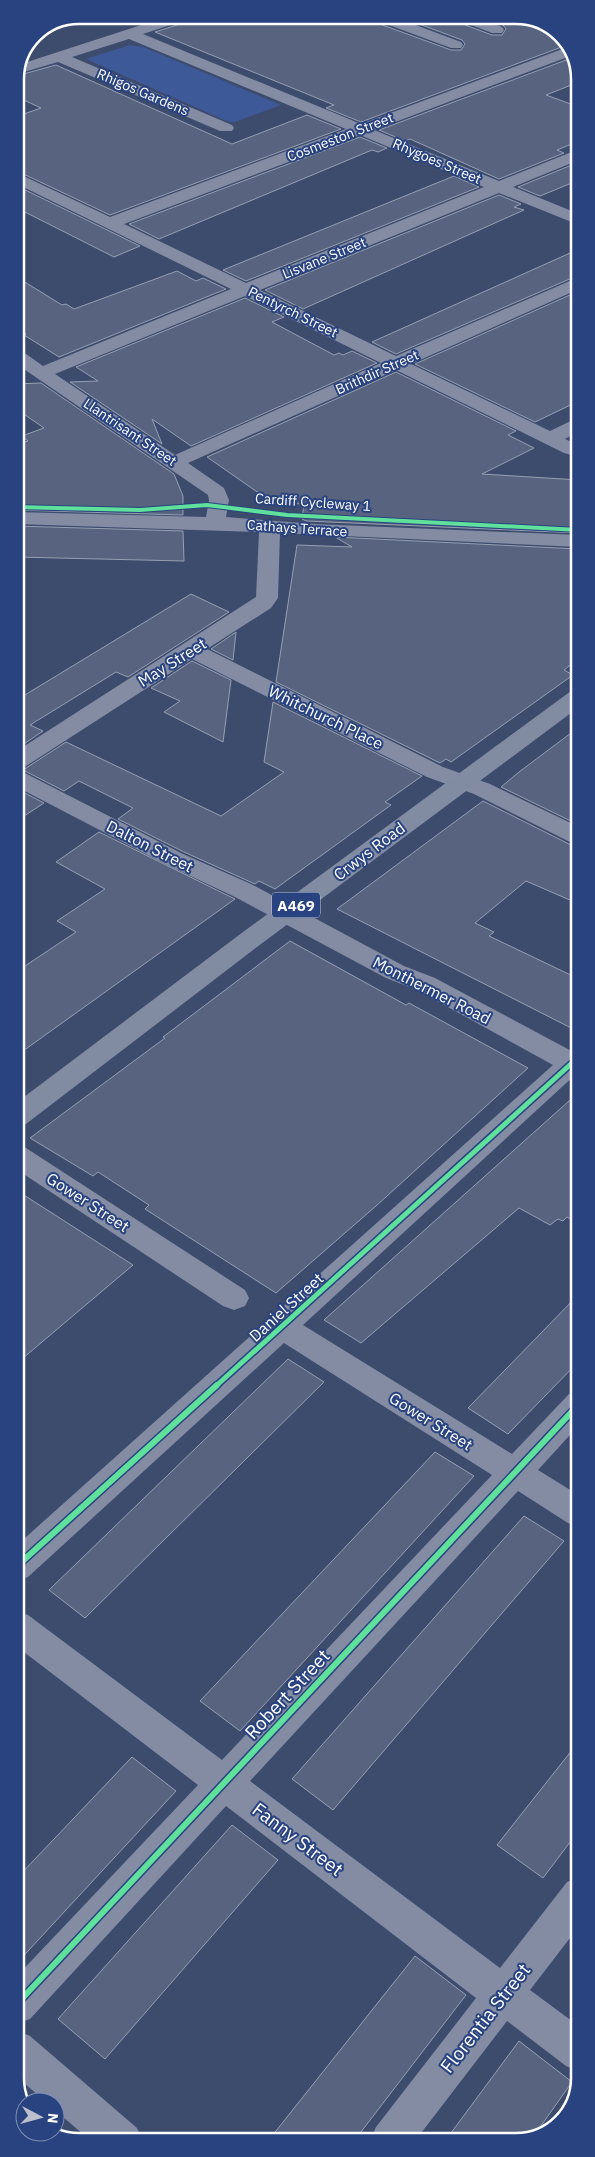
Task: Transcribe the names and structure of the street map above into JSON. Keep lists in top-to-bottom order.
{
  "streets": {
    "main road": ["Crwys Road", "A469"],
    "street": [
      "Rhigos Gardens",
      "Cosmeston Street",
      "Rhygoes Street",
      "Lisvane Street",
      "Pentyrch Street",
      "Brithdir Street",
      "Llantrisant Street",
      "Cathays Terrace",
      "May Street",
      "Whitchurch Place",
      "Dalton Street",
      "Monthermer Road",
      "Gower Street",
      "Daniel Street",
      "Robert Street",
      "Fanny Street",
      "Florentia Street"
    ],
    "cycle path": ["Cardiff Cycleway 1"]
  },
  "crossings": [
    ["Cosmeston Street", "Rhygoes Street"],
    ["Cosmeston Street", "Pentyrch Street"],
    ["Rhygoes Street", "Lisvane Street"],
    ["Lisvane Street", "Pentyrch Street"],
    ["Lisvane Street", "Llantrisant Street"],
    ["Pentyrch Street", "Brithdir Street"],
    ["Brithdir Street", "Llantrisant Street"],
    ["Llantrisant Street", "Cathays Terrace"],
    ["Cathays Terrace", "May Street"],
    ["May Street", "Whitchurch Place"],
    ["Whitchurch Place", "Crwys Road"],
    ["Dalton Street", "Crwys Road"],
    ["Dalton Street", "Monthermer Road"],
    ["Crwys Road", "Monthermer Road"],
    ["Gower Street", "Daniel Street"],
    ["Gower Street", "Robert Street"],
    ["Robert Street", "Fanny Street"],
    ["Fanny Street", "Florentia Street"]
  ],
  "north": "right"
}
